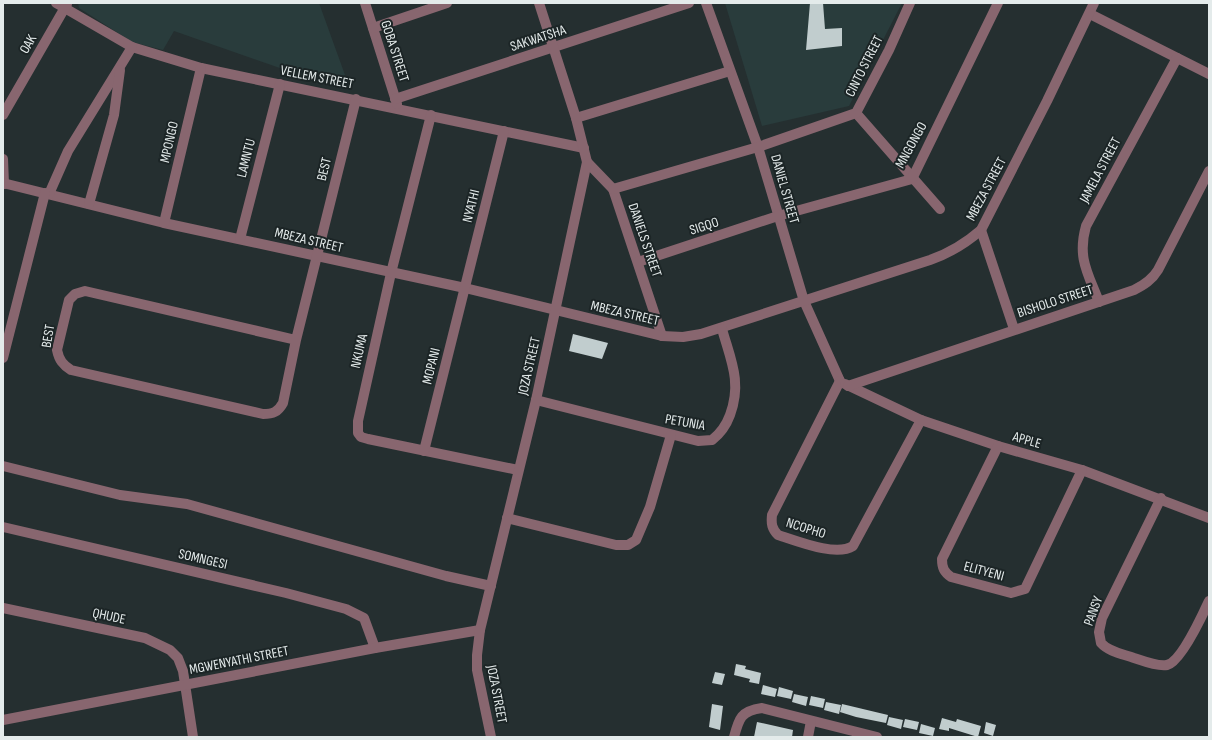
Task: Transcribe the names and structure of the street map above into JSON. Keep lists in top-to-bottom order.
{
  "streets": {
    "street": [
      "SAKWATSHA",
      "OAK",
      "GOBA STREET",
      "CINTO STREET",
      "VELLEM STREET",
      "MPONGO",
      "MNGONGO",
      "LAMNTU",
      "BEST",
      "JAMELA STREET",
      "DANIEL STREET",
      "MBEZA STREET",
      "NYATHI",
      "SIGQO",
      "DANIELS STREET",
      "BISHOLO STREET",
      "NKUMA",
      "MOPANI",
      "JOZA STREET",
      "PETUNIA",
      "APPLE",
      "NCOPHO",
      "SOMNGESI",
      "ELITYENI",
      "PANSY",
      "QHUDE",
      "MGWENYATHI STREET"
    ]
  },
  "crossings": [
    ["SAKWATSHA", "GOBA STREET"],
    ["SAKWATSHA", "VELLEM STREET"],
    ["SAKWATSHA", "JOZA STREET"],
    ["OAK", "VELLEM STREET"],
    ["GOBA STREET", "VELLEM STREET"],
    ["CINTO STREET", "DANIEL STREET"],
    ["CINTO STREET", "DANIELS STREET"],
    ["VELLEM STREET", "MPONGO"],
    ["VELLEM STREET", "LAMNTU"],
    ["VELLEM STREET", "BEST"],
    ["VELLEM STREET", "NYATHI"],
    ["VELLEM STREET", "NKUMA"],
    ["VELLEM STREET", "JOZA STREET"],
    ["MPONGO", "MBEZA STREET"],
    ["MNGONGO", "DANIEL STREET"],
    ["MNGONGO", "SIGQO"],
    ["LAMNTU", "MBEZA STREET"],
    ["BEST", "MBEZA STREET"],
    ["JAMELA STREET", "BISHOLO STREET"],
    ["DANIEL STREET", "MBEZA STREET"],
    ["DANIEL STREET", "SIGQO"],
    ["DANIEL STREET", "BISHOLO STREET"],
    ["DANIEL STREET", "APPLE"],
    ["DANIEL STREET", "NCOPHO"],
    ["MBEZA STREET", "NYATHI"],
    ["MBEZA STREET", "DANIELS STREET"],
    ["MBEZA STREET", "NKUMA"],
    ["MBEZA STREET", "MOPANI"],
    ["MBEZA STREET", "JOZA STREET"],
    ["MBEZA STREET", "PETUNIA"],
    ["NYATHI", "MOPANI"],
    ["SIGQO", "DANIELS STREET"],
    ["DANIELS STREET", "JOZA STREET"],
    ["BISHOLO STREET", "APPLE"],
    ["BISHOLO STREET", "NCOPHO"],
    ["NKUMA", "MOPANI"],
    ["NKUMA", "JOZA STREET"],
    ["JOZA STREET", "PETUNIA"],
    ["JOZA STREET", "MGWENYATHI STREET"],
    ["APPLE", "NCOPHO"],
    ["APPLE", "ELITYENI"],
    ["APPLE", "PANSY"],
    ["SOMNGESI", "MGWENYATHI STREET"],
    ["QHUDE", "MGWENYATHI STREET"]
  ]
}
